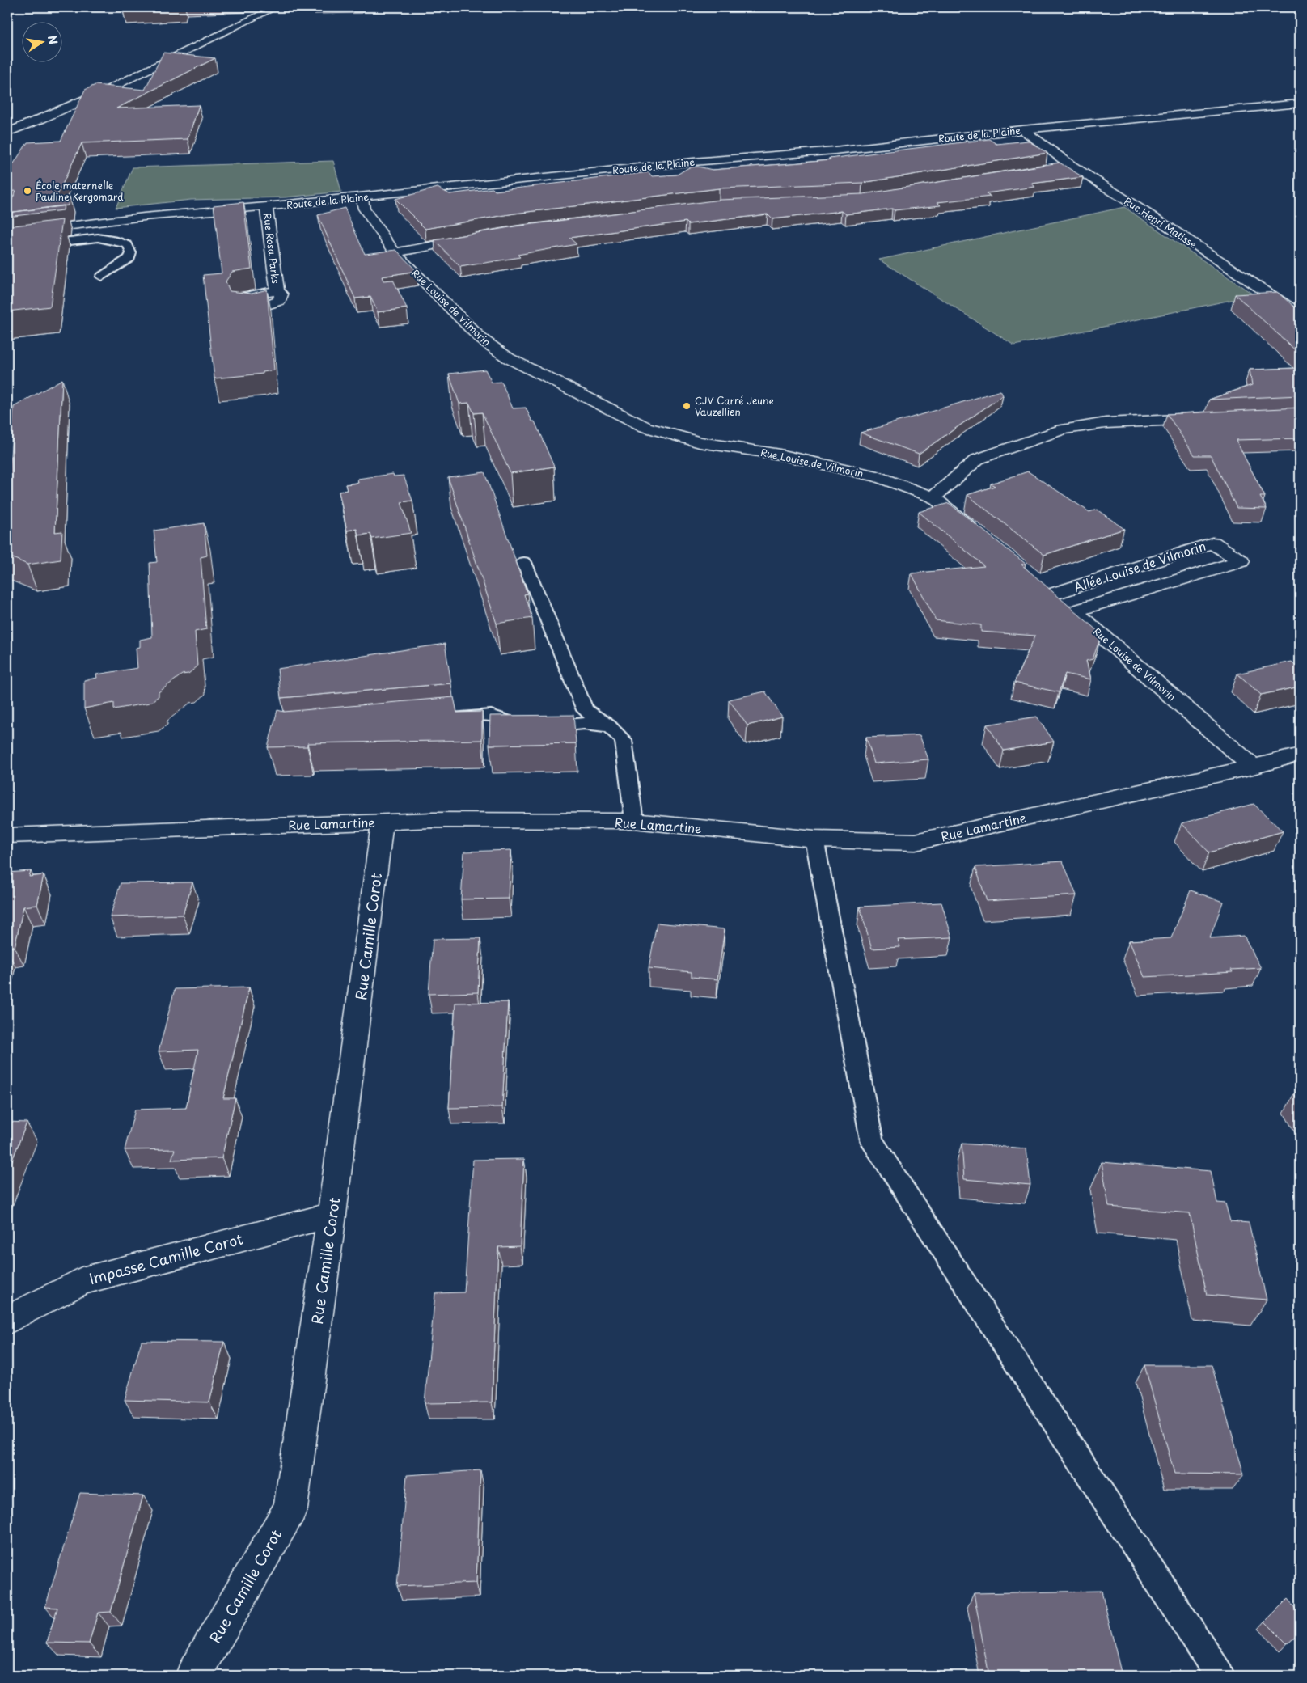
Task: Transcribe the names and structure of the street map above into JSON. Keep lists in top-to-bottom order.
{
  "streets": {
    "street": [
      "Route de la Plaine",
      "Rue Henri Matisse",
      "Rue Rosa Parks",
      "Rue Louise de Vilmorin",
      "Allée Louise de Vilmorin",
      "Rue Lamartine",
      "Rue Camille Corot",
      "Impasse Camille Corot"
    ]
  },
  "crossings": [
    ["Route de la Plaine", "Rue Henri Matisse"],
    ["Route de la Plaine", "Rue Rosa Parks"],
    ["Route de la Plaine", "Rue Louise de Vilmorin"],
    ["Rue Louise de Vilmorin", "Allée Louise de Vilmorin"],
    ["Rue Louise de Vilmorin", "Rue Lamartine"],
    ["Rue Lamartine", "Rue Camille Corot"],
    ["Rue Camille Corot", "Impasse Camille Corot"]
  ],
  "places": ["École maternelle Pauline Kergomard", "CJV Carré Jeune Vauzellien"],
  "north": "right"
}
